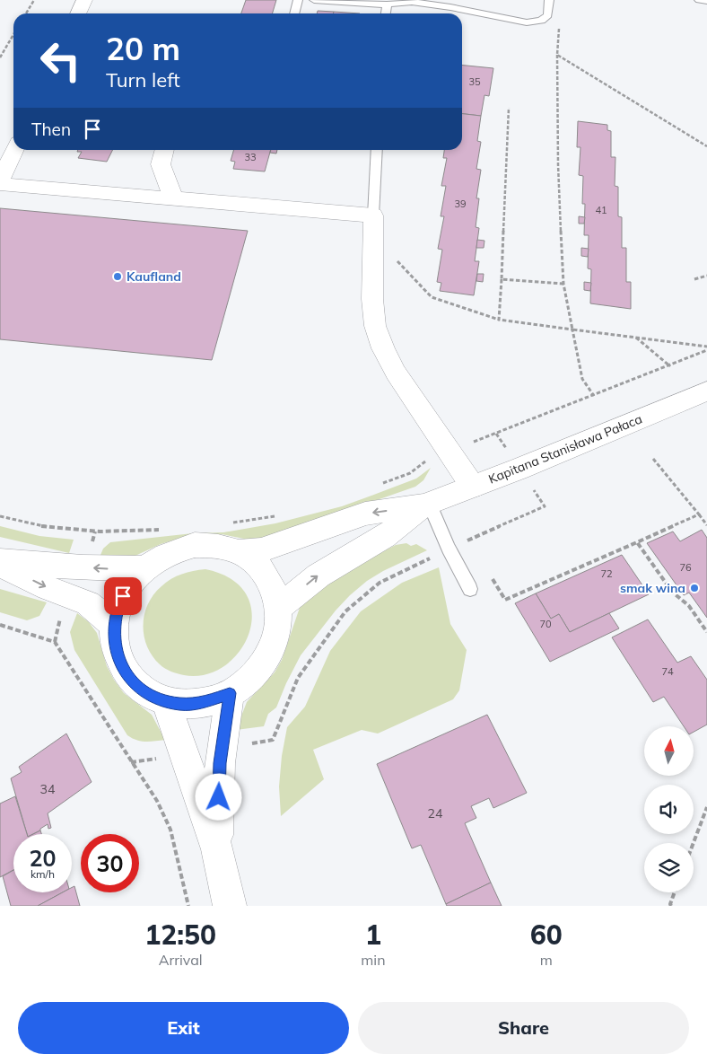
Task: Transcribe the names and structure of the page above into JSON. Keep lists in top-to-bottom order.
{
  "streets": {
    "street": ["Kapitana Stanisława Pałaca"]
  },
  "places": ["Kaufland", "smak wina"],
  "house_numbers": [
    "35",
    "33",
    "39",
    "41",
    "76",
    "72",
    "70",
    "74",
    "34",
    "24"
  ],
  "north": "top",
  "page": {
    "turn": ["20 m", "Turn left"],
    "then": "Then",
    "speed": "20 km/h",
    "limit": "30",
    "eta": [
      "12:50",
      "Arrival",
      "1",
      "min",
      "60",
      "m"
    ],
    "buttons": ["Exit", "Share"]
  }
}
